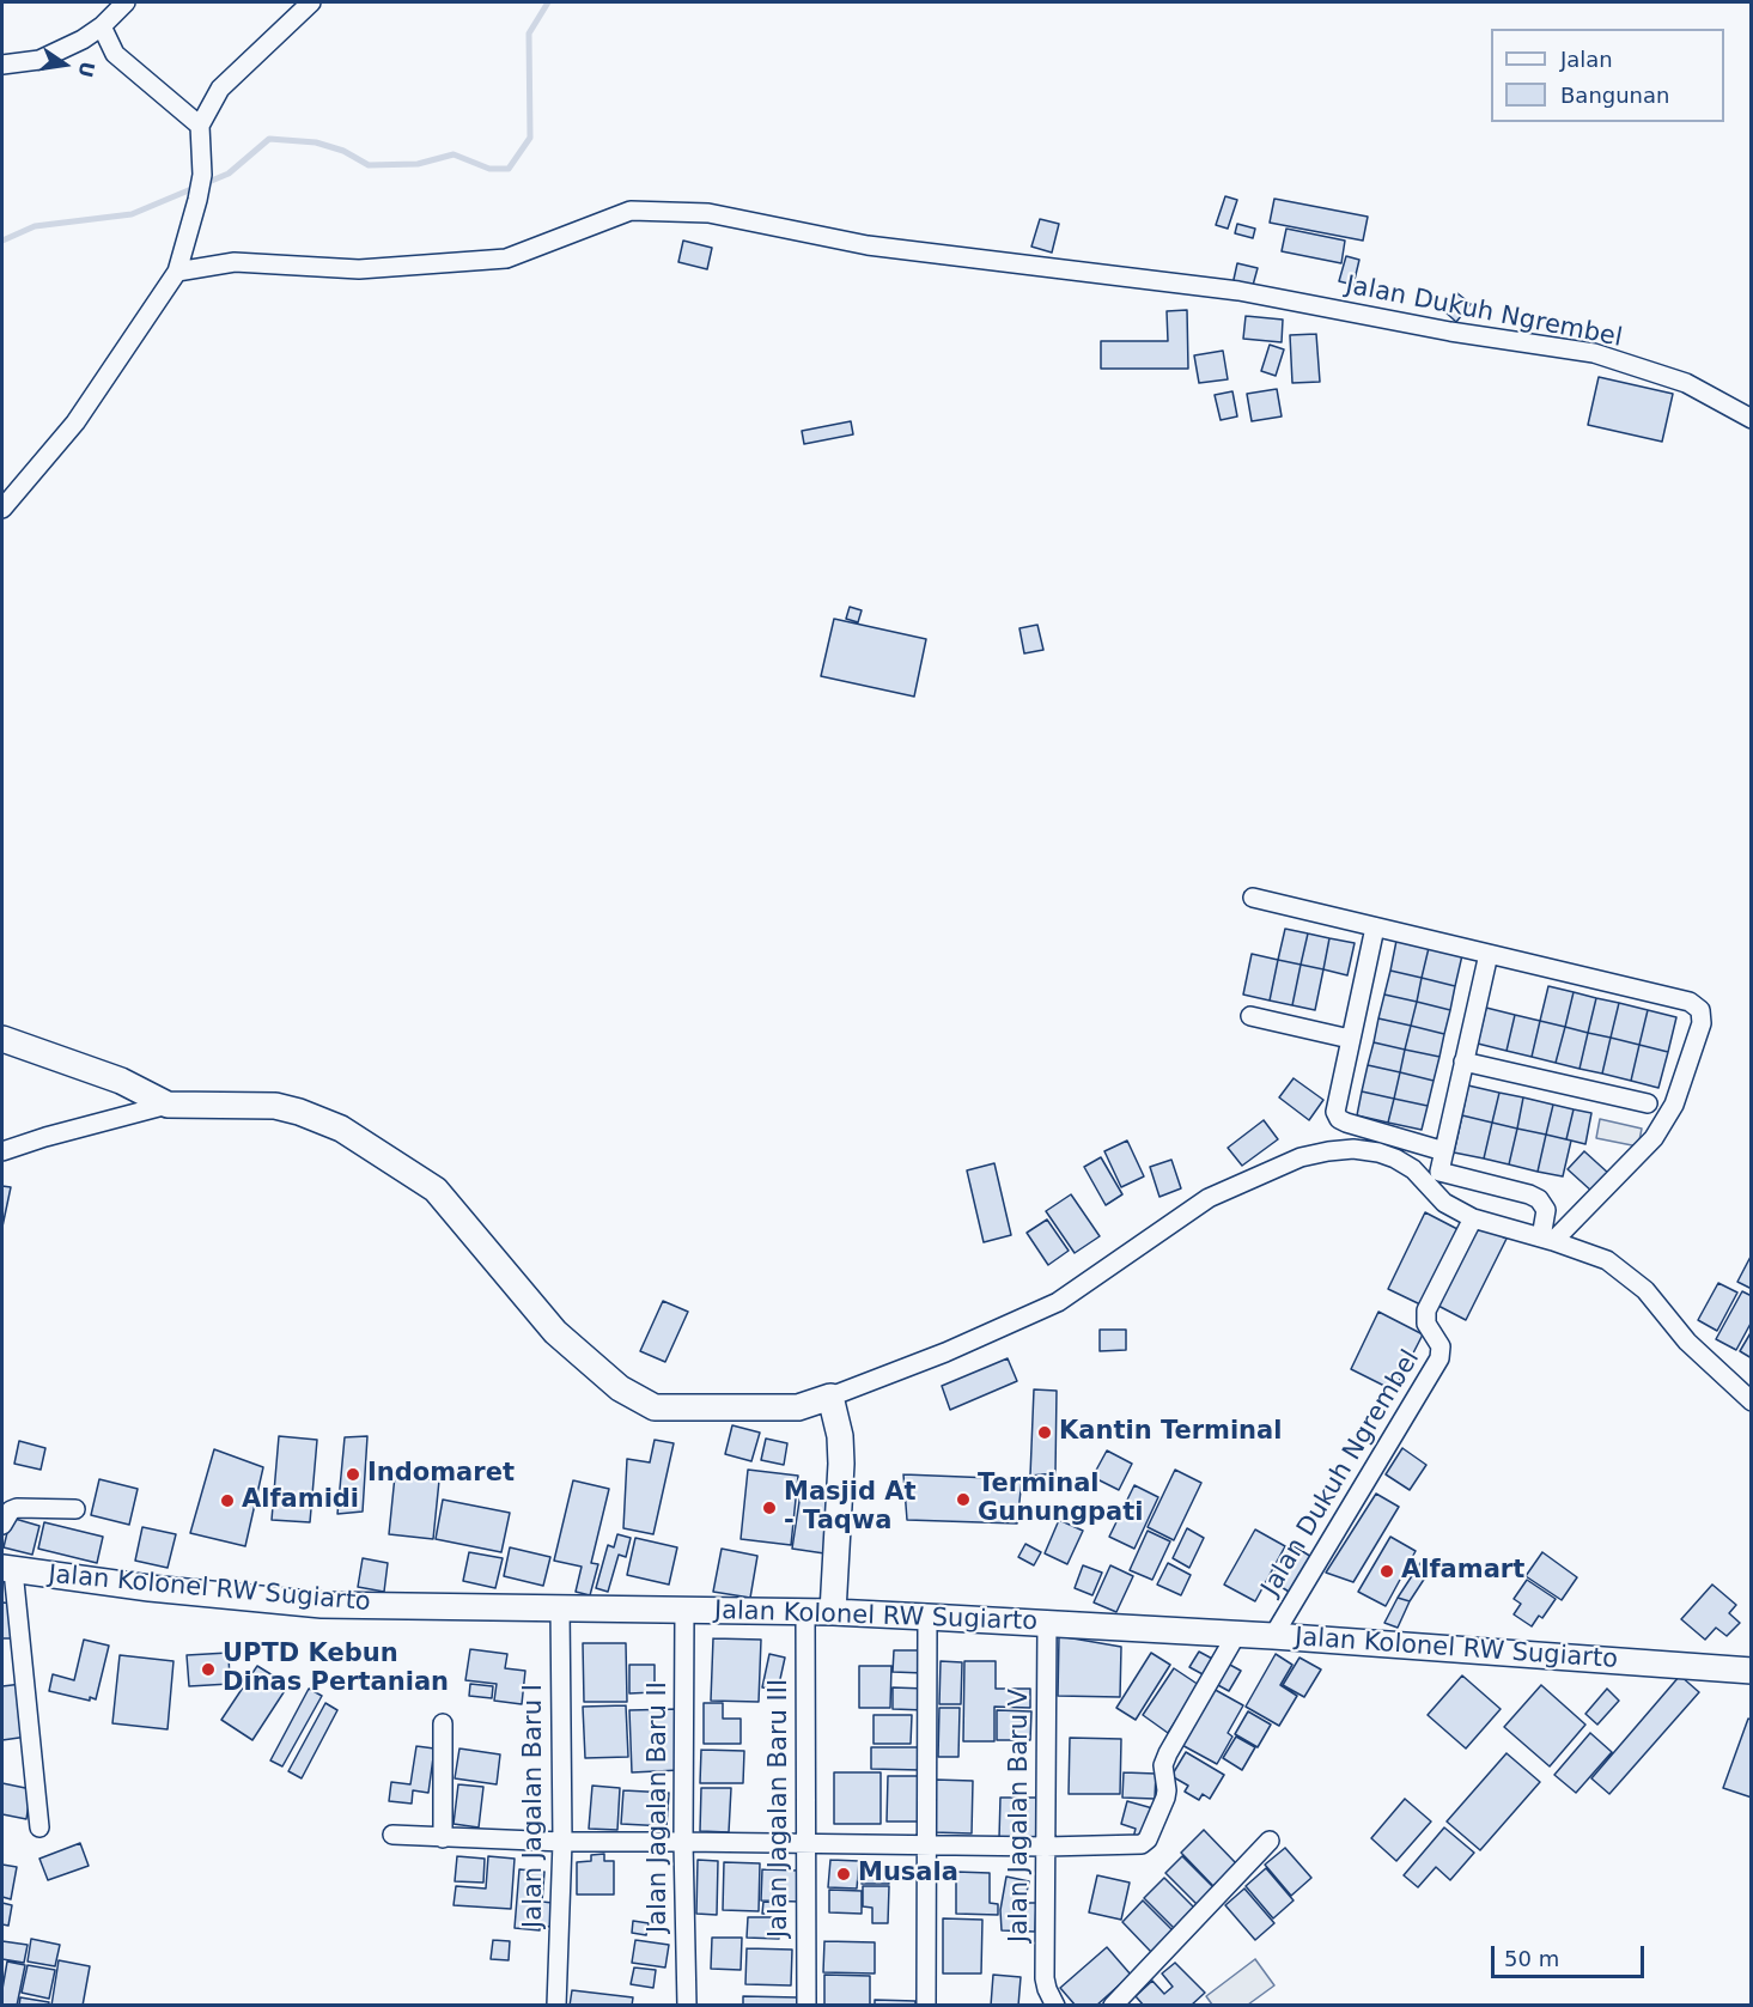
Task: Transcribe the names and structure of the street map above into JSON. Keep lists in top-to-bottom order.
{
  "streets": {
    "main road": ["Jalan Kolonel RW Sugiarto"],
    "street": [
      "Jalan Dukuh Ngrembel",
      "Jalan Jagalan Baru I",
      "Jalan Jagalan Baru II",
      "Jalan Jagalan Baru III",
      "Jalan Jagalan Baru V"
    ]
  },
  "crossings": [
    ["Jalan Dukuh Ngrembel", "Jalan Kolonel RW Sugiarto"],
    ["Jalan Kolonel RW Sugiarto", "Jalan Jagalan Baru I"],
    ["Jalan Kolonel RW Sugiarto", "Jalan Jagalan Baru II"],
    ["Jalan Kolonel RW Sugiarto", "Jalan Jagalan Baru III"],
    ["Jalan Kolonel RW Sugiarto", "Jalan Jagalan Baru V"]
  ],
  "places": [
    "Kantin Terminal",
    "Indomaret",
    "Terminal Gunungpati",
    "Alfamidi",
    "Masjid At - Taqwa",
    "Alfamart",
    "UPTD Kebun Dinas Pertanian",
    "Musala"
  ],
  "legend": ["Jalan", "Bangunan"],
  "scale_bar": "50 m",
  "north": "right"
}
